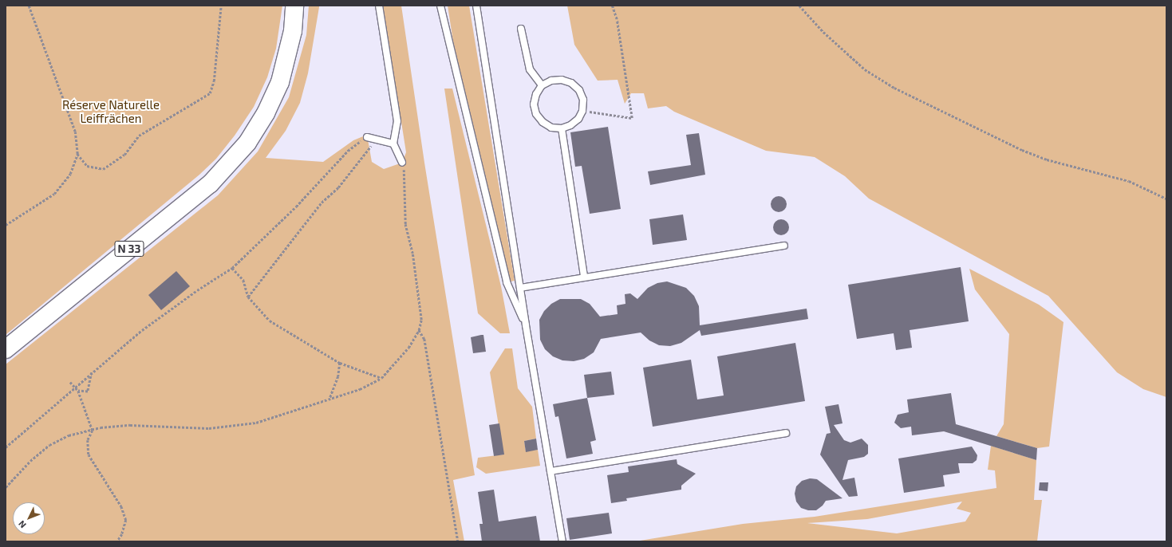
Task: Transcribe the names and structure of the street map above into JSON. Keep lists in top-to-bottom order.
{
  "streets": {
    "main road": ["N 33"]
  },
  "parks": ["Réserve Naturelle Leiffrächen"],
  "north": "bottom left"
}
